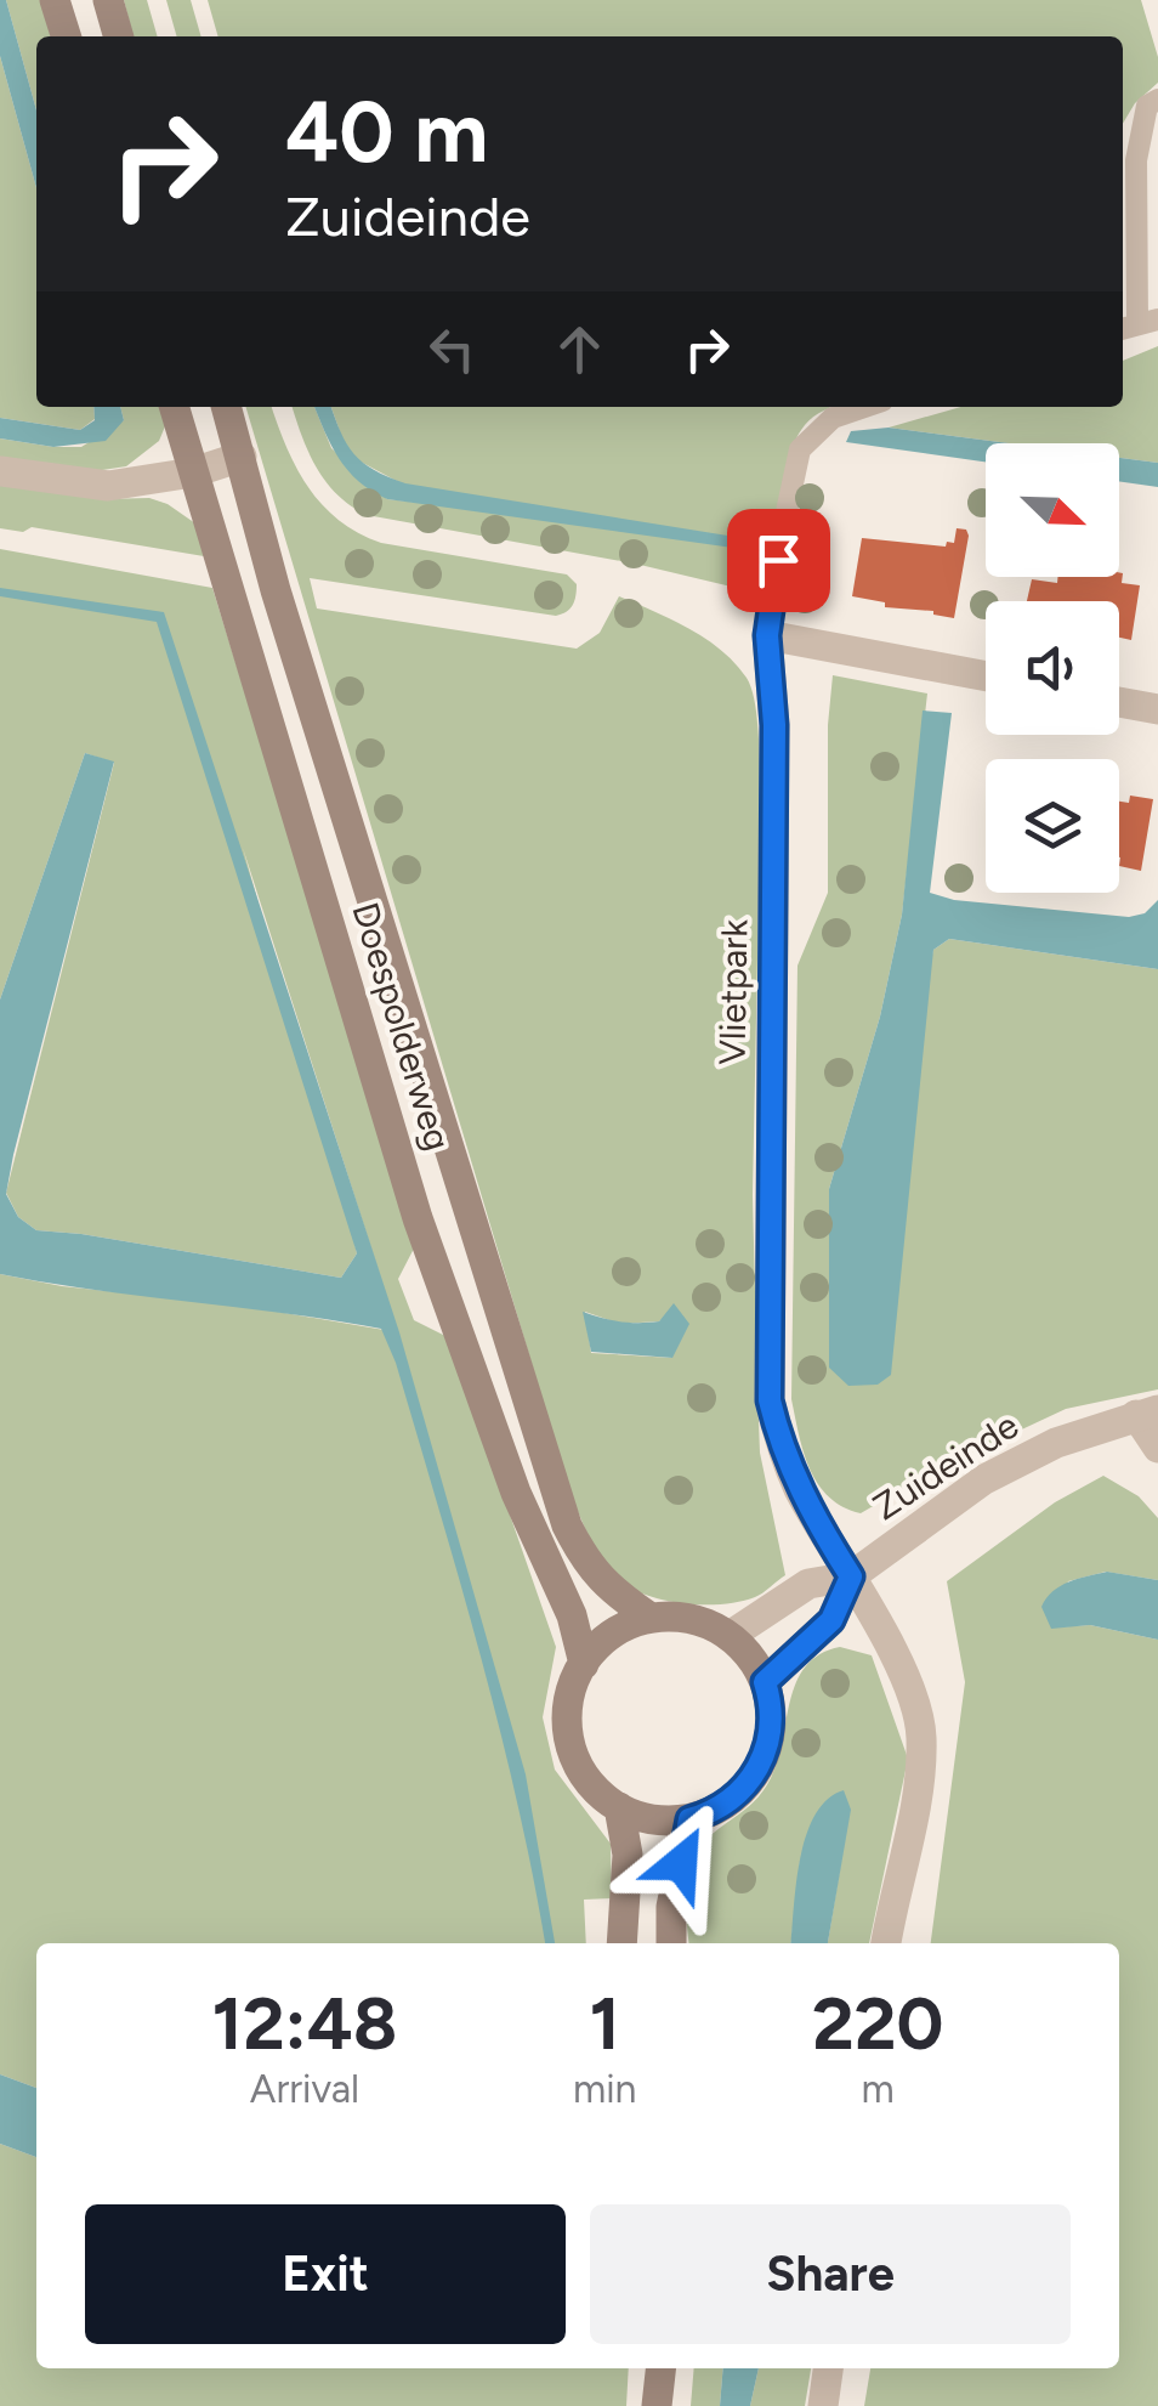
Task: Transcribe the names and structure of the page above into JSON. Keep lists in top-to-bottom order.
{
  "streets": {
    "main road": ["Doespolderweg"],
    "street": ["Vlietpark", "Zuideinde"]
  },
  "crossings": [
    ["Vlietpark", "Zuideinde"],
    ["Doespolderweg", "Zuideinde"]
  ],
  "north": "bottom right",
  "page": {
    "turn": ["40 m", "Zuideinde"],
    "eta": [
      "12:48",
      "Arrival",
      "1",
      "min",
      "220",
      "m"
    ],
    "buttons": ["Exit", "Share"]
  }
}
